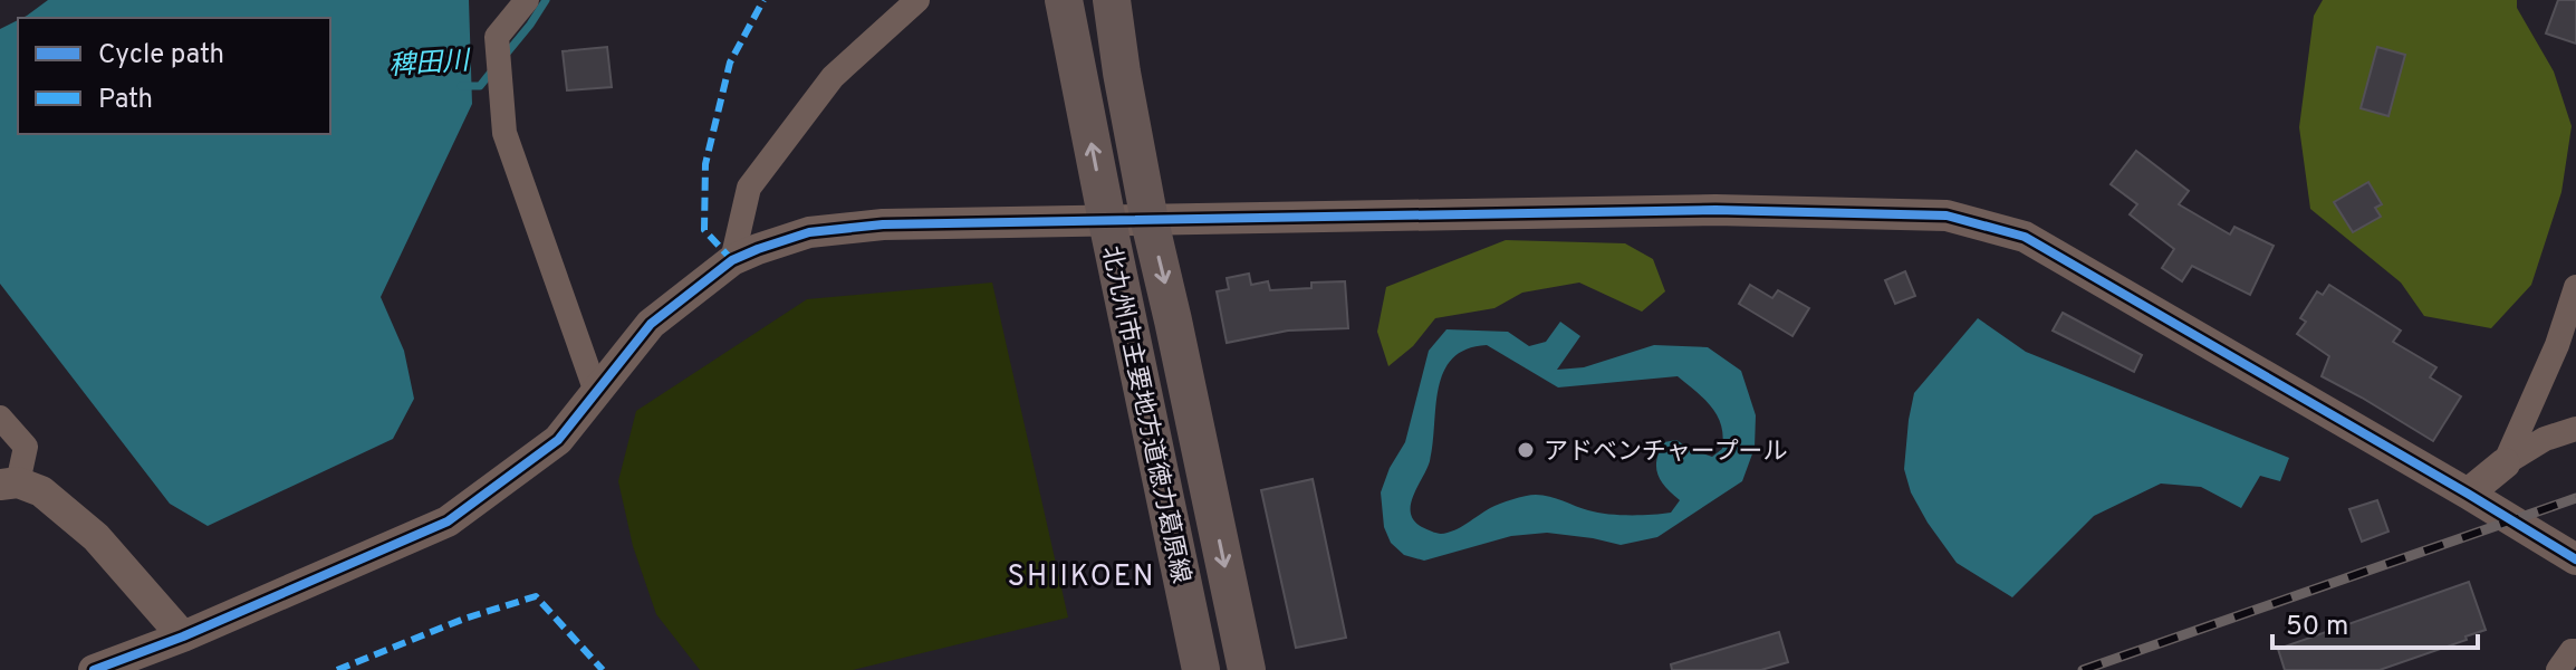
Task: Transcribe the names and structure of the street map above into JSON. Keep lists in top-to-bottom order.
{
  "streets": {
    "main road": ["北九州市主要地方道徳力葛原線"]
  },
  "districts": ["SHIIKOEN"],
  "water": ["稗田川"],
  "places": ["アドベンチャープール"],
  "legend": ["Cycle path", "Path"],
  "scale_bar": "50 m"
}
